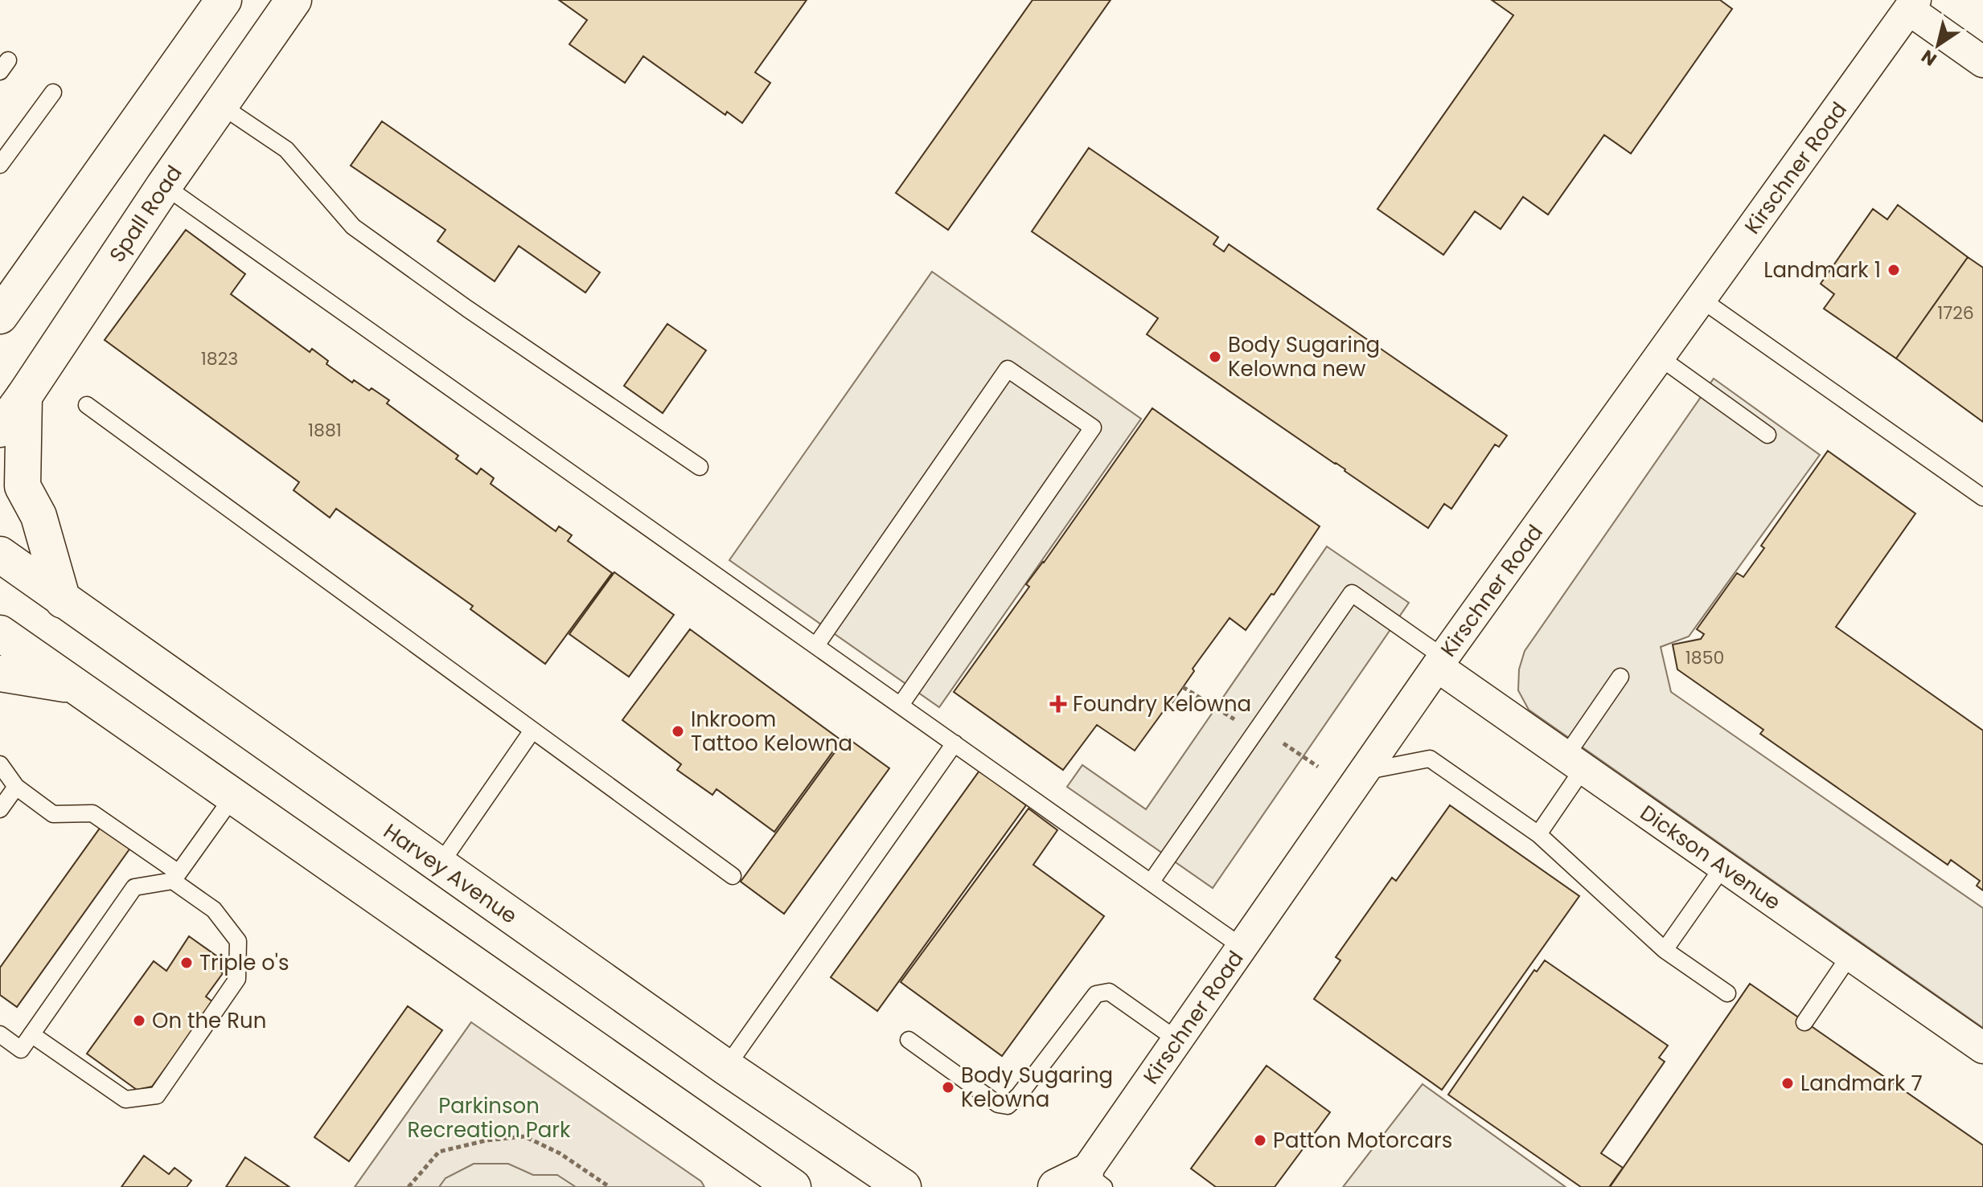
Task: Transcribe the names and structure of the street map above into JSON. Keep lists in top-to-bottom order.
{
  "streets": {
    "main road": ["Spall Road", "Harvey Avenue"],
    "street": ["Kirschner Road", "Dickson Avenue"]
  },
  "crossings": [
    ["Kirschner Road", "Dickson Avenue"]
  ],
  "parks": ["Parkinson Recreation Park"],
  "places": {
    "other": [
      "Landmark 1",
      "Body Sugaring Kelowna new",
      "Inkroom Tattoo Kelowna",
      "Triple o's",
      "On the Run",
      "Landmark 7",
      "Body Sugaring Kelowna",
      "Patton Motorcars"
    ],
    "health": ["Foundry Kelowna"]
  },
  "house_numbers": [
    "1726",
    "1823",
    "1881",
    "1850"
  ],
  "north": "bottom left"
}
